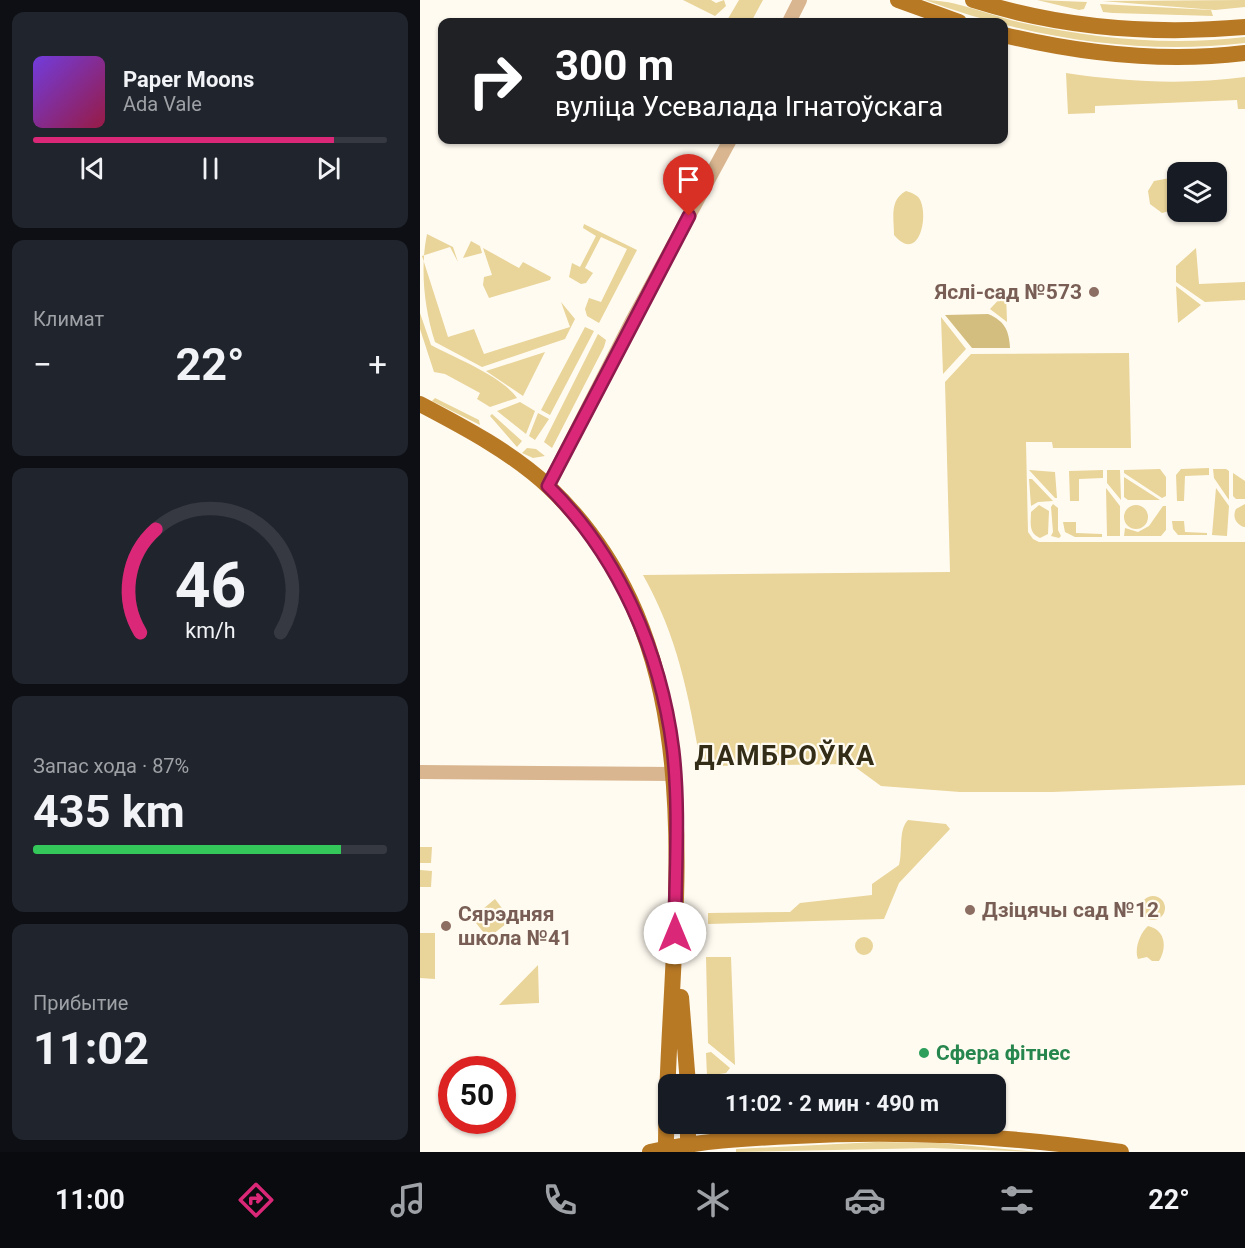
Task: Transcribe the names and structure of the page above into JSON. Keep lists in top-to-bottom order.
{
  "districts": ["ДАМБРОЎКА"],
  "places": [
    "Яслі-сад №573",
    "Дзіцячы сад №12",
    "Сярэдняя школа №41",
    "Сфера фітнес"
  ],
  "page": {
    "turn": ["300 m", "вуліца Усевалада Ігнатоўскага"],
    "song": ["Paper Moons", "Ada Vale"],
    "tile": [
      "Климат",
      ["Запас хода · 87%", "435 km"],
      ["Прибытие", "11:02"]
    ],
    "heat": ["−", "22°", "+"],
    "limit": "50",
    "trip": "11:02 · 2 мин · 490 m",
    "tabs": ["11:00", "22°"],
    "gauge": ["46", "km/h"]
  }
}
